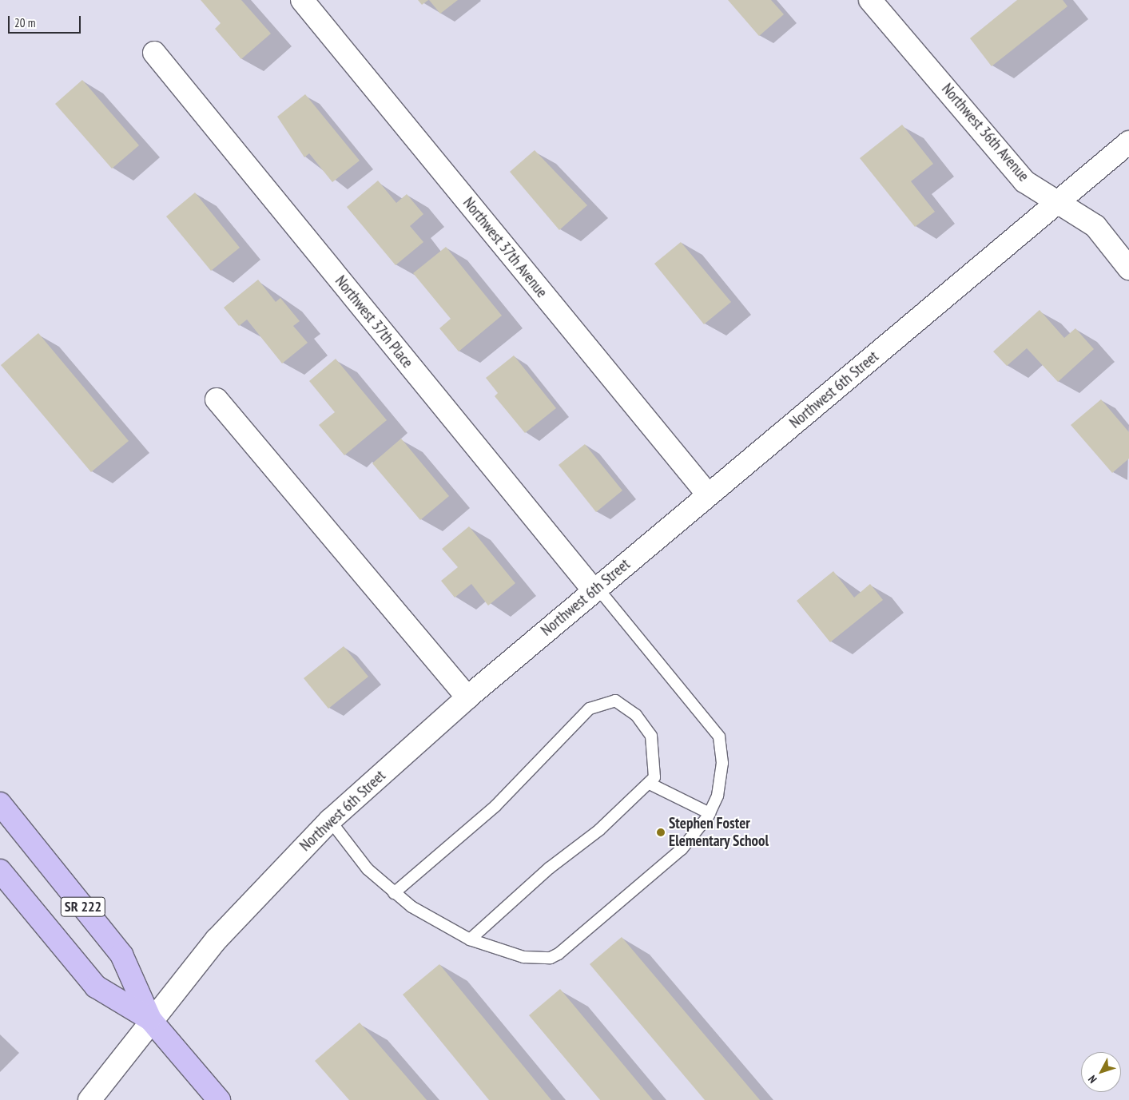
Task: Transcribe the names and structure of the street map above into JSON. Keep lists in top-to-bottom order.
{
  "streets": {
    "main road": ["SR 222"],
    "street": [
      "Northwest 36th Avenue",
      "Northwest 37th Avenue",
      "Northwest 37th Place",
      "Northwest 6th Street"
    ]
  },
  "crossings": [
    ["Northwest 36th Avenue", "Northwest 6th Street"],
    ["Northwest 37th Avenue", "Northwest 6th Street"],
    ["Northwest 37th Place", "Northwest 6th Street"],
    ["Northwest 6th Street", "SR 222"]
  ],
  "places": ["Stephen Foster Elementary School"],
  "scale_bar": "20 m",
  "north": "bottom left"
}
